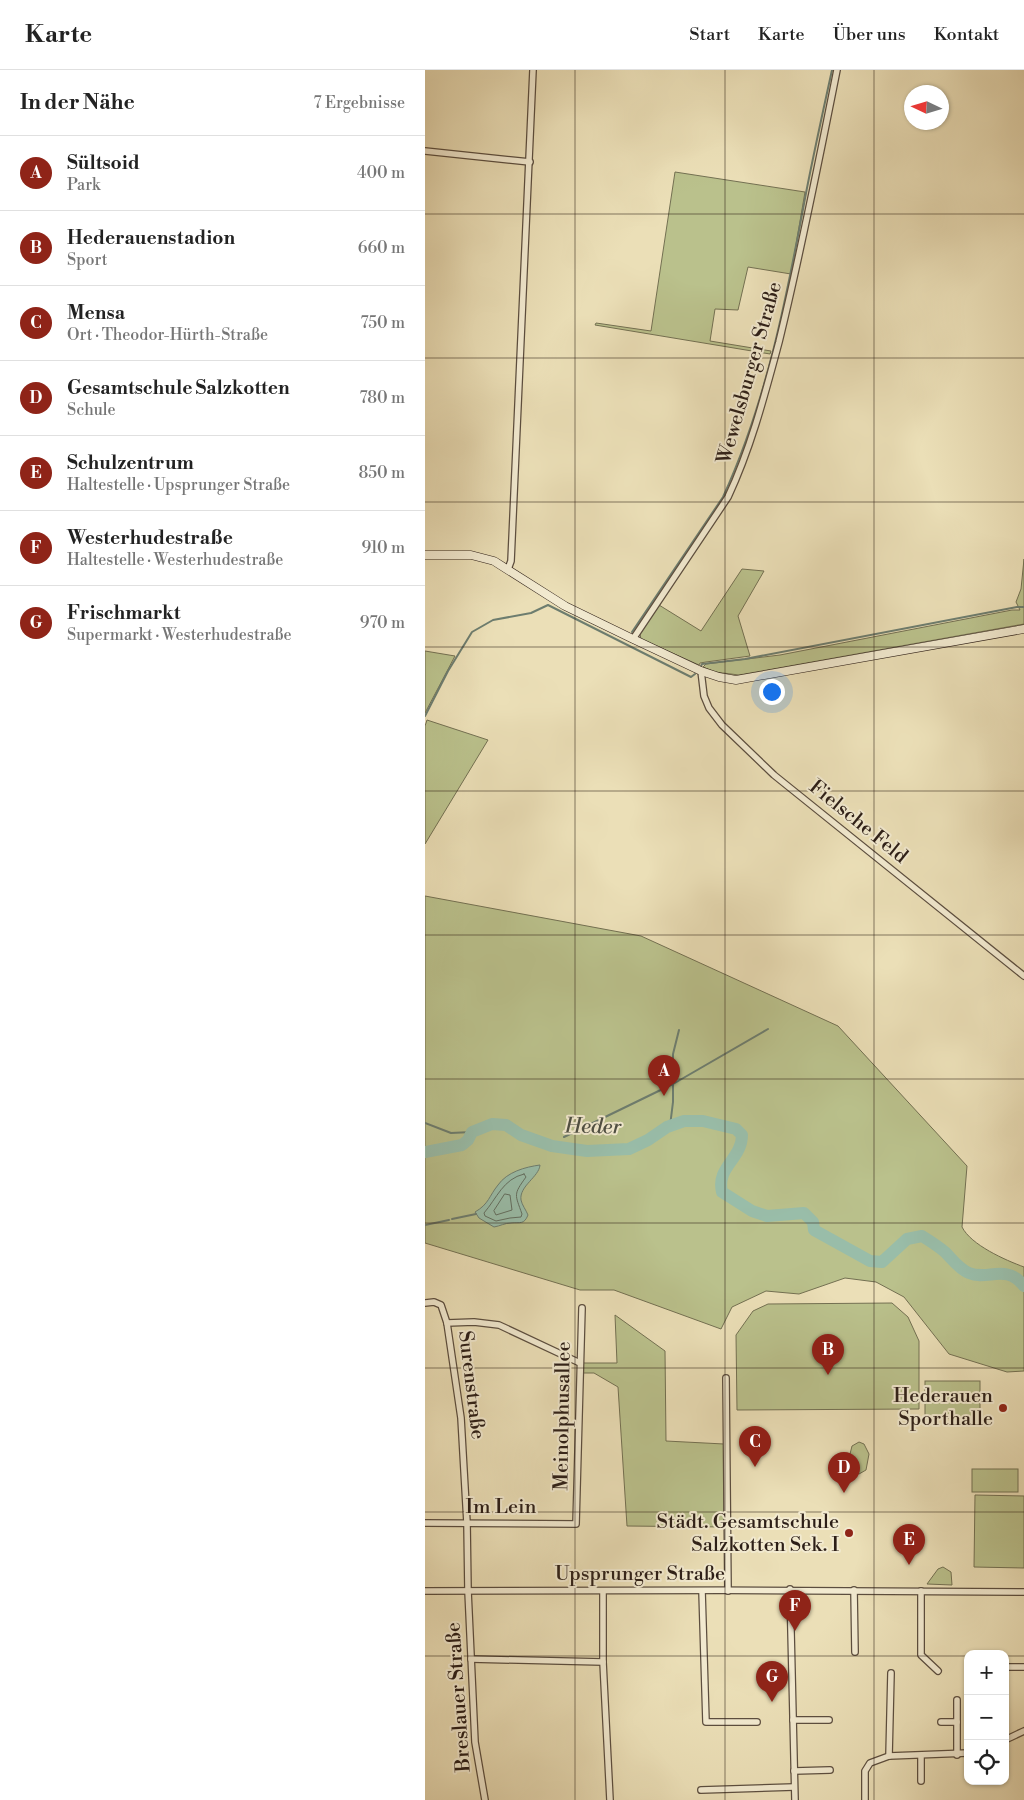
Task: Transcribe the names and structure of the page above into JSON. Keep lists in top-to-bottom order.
{
  "streets": {
    "street": [
      "Wewelsburger Straße",
      "Fielsche Feld",
      "Surenstraße",
      "Meinolphusallee",
      "Im Lein",
      "Upsprunger Straße",
      "Breslauer Straße"
    ]
  },
  "crossings": [
    ["Surenstraße", "Im Lein"],
    ["Surenstraße", "Upsprunger Straße"],
    ["Surenstraße", "Breslauer Straße"],
    ["Meinolphusallee", "Im Lein"],
    ["Upsprunger Straße", "Breslauer Straße"]
  ],
  "water": ["Heder"],
  "places": ["Hederauen Sporthalle", "Städt. Gesamtschule Salzkotten Sek. I"],
  "north": "left",
  "page": {
    "header": "Karte",
    "nav": [
      "Start",
      "Karte",
      "Über uns",
      "Kontakt"
    ],
    "heading": ["In der Nähe", "7 Ergebnisse"],
    "list": [
      {
        "mark": "A",
        "name": "Sültsoid",
        "note": "Park",
        "value": "400 m"
      },
      {
        "mark": "B",
        "name": "Hederauenstadion",
        "note": "Sport",
        "value": "660 m"
      },
      {
        "mark": "C",
        "name": "Mensa",
        "note": "Ort · Theodor-Hürth-Straße",
        "value": "750 m"
      },
      {
        "mark": "D",
        "name": "Gesamtschule Salzkotten",
        "note": "Schule",
        "value": "780 m"
      },
      {
        "mark": "E",
        "name": "Schulzentrum",
        "note": "Haltestelle · Upsprunger Straße",
        "value": "850 m"
      },
      {
        "mark": "F",
        "name": "Westerhudestraße",
        "note": "Haltestelle · Westerhudestraße",
        "value": "910 m"
      },
      {
        "mark": "G",
        "name": "Frischmarkt",
        "note": "Supermarkt · Westerhudestraße",
        "value": "970 m"
      }
    ],
    "pins": [
      "A",
      "B",
      "C",
      "D",
      "E",
      "F",
      "G"
    ],
    "map_buttons": ["+", "−"]
  }
}
